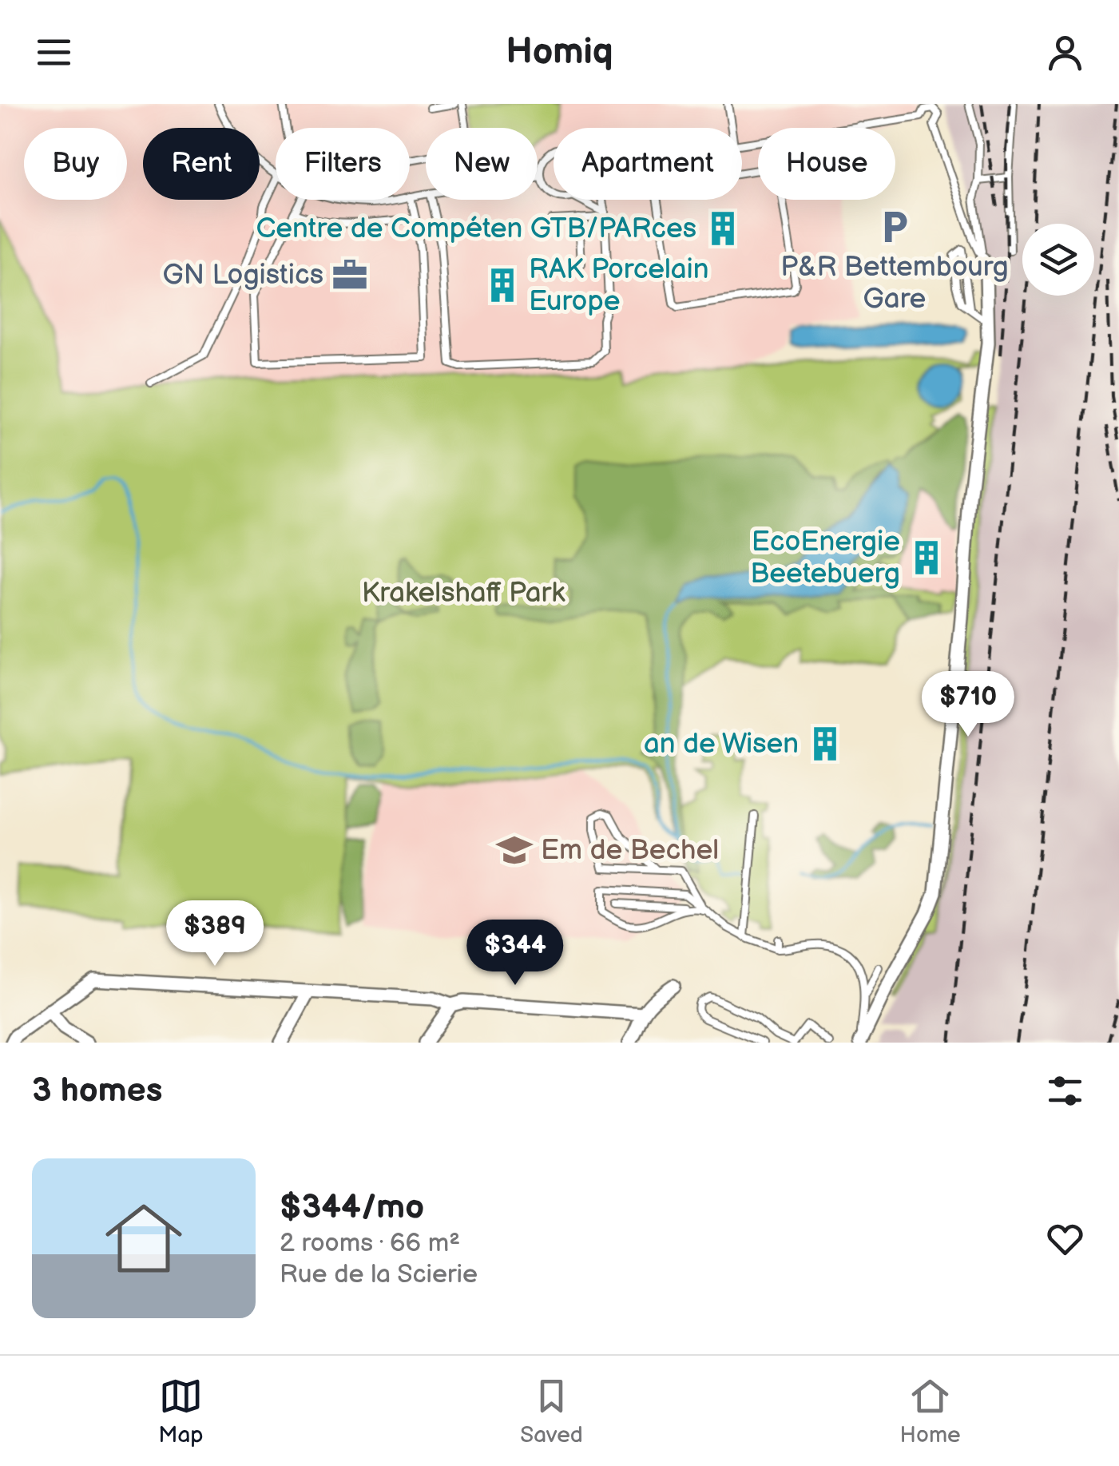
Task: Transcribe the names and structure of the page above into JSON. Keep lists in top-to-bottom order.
{
  "parks": ["Krakelshaff Park"],
  "places": {
    "parking": ["P&R Bettembourg Gare"],
    "building": [
      "Centre de Compéten GTB/PARces",
      "RAK Porcelain Europe",
      "EcoEnergie Beetebuerg",
      "an de Wisen"
    ],
    "office": ["GN Logistics"],
    "school or university": ["Em de Bechel"]
  },
  "page": {
    "header": "Homiq",
    "chip": [
      "Buy",
      "Rent",
      "Filters",
      "New",
      "Apartment",
      "House"
    ],
    "price": ["$710", "$389", "$344"],
    "heading": "3 homes",
    "list": [
      {
        "name": "$344/mo",
        "note": "2 rooms · 66 m² · Rue de la Scierie"
      }
    ],
    "tabs": ["Map", "Saved", "Home"]
  }
}
